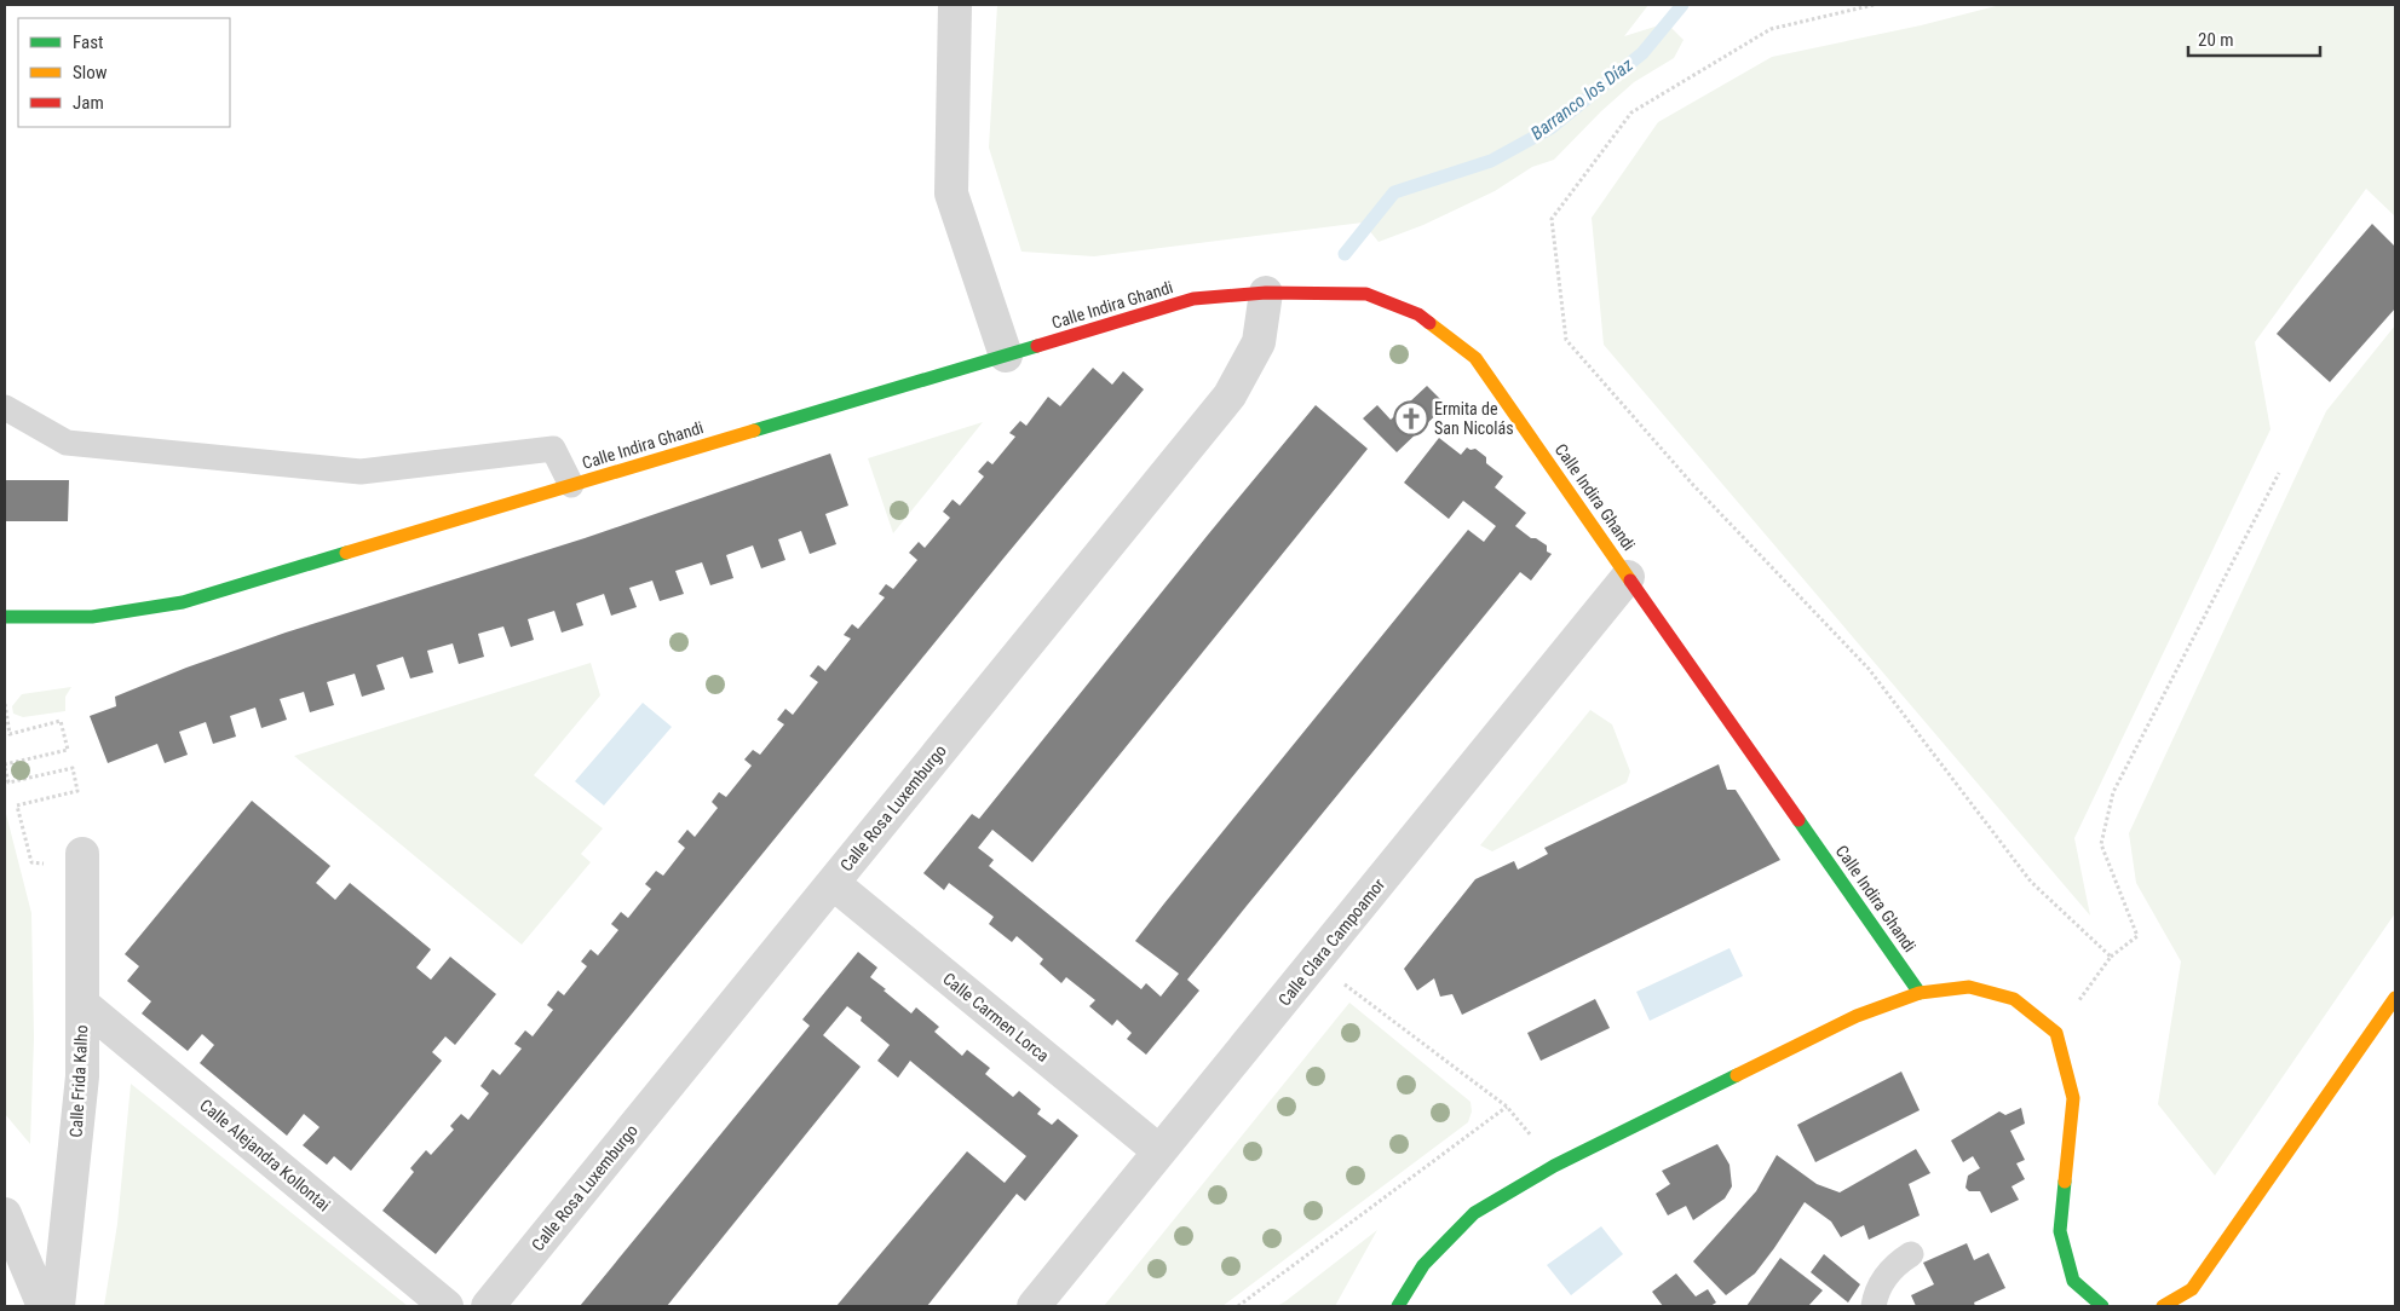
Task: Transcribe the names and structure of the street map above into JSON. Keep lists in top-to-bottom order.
{
  "streets": {
    "street": [
      "Calle Indira Ghandi",
      "Calle Rosa Luxemburgo",
      "Calle Clara Campoamor",
      "Calle Carmen Lorca",
      "Calle Frida Kalho",
      "Calle Alejandra Kollontai"
    ]
  },
  "crossings": [
    ["Calle Indira Ghandi", "Calle Rosa Luxemburgo"],
    ["Calle Indira Ghandi", "Calle Clara Campoamor"],
    ["Calle Rosa Luxemburgo", "Calle Carmen Lorca"],
    ["Calle Clara Campoamor", "Calle Carmen Lorca"],
    ["Calle Frida Kalho", "Calle Alejandra Kollontai"]
  ],
  "water": ["Barranco los Díaz"],
  "places": {
    "church": ["Ermita de San Nicolás"]
  },
  "legend": ["Fast", "Slow", "Jam"],
  "scale_bar": "20 m"
}
